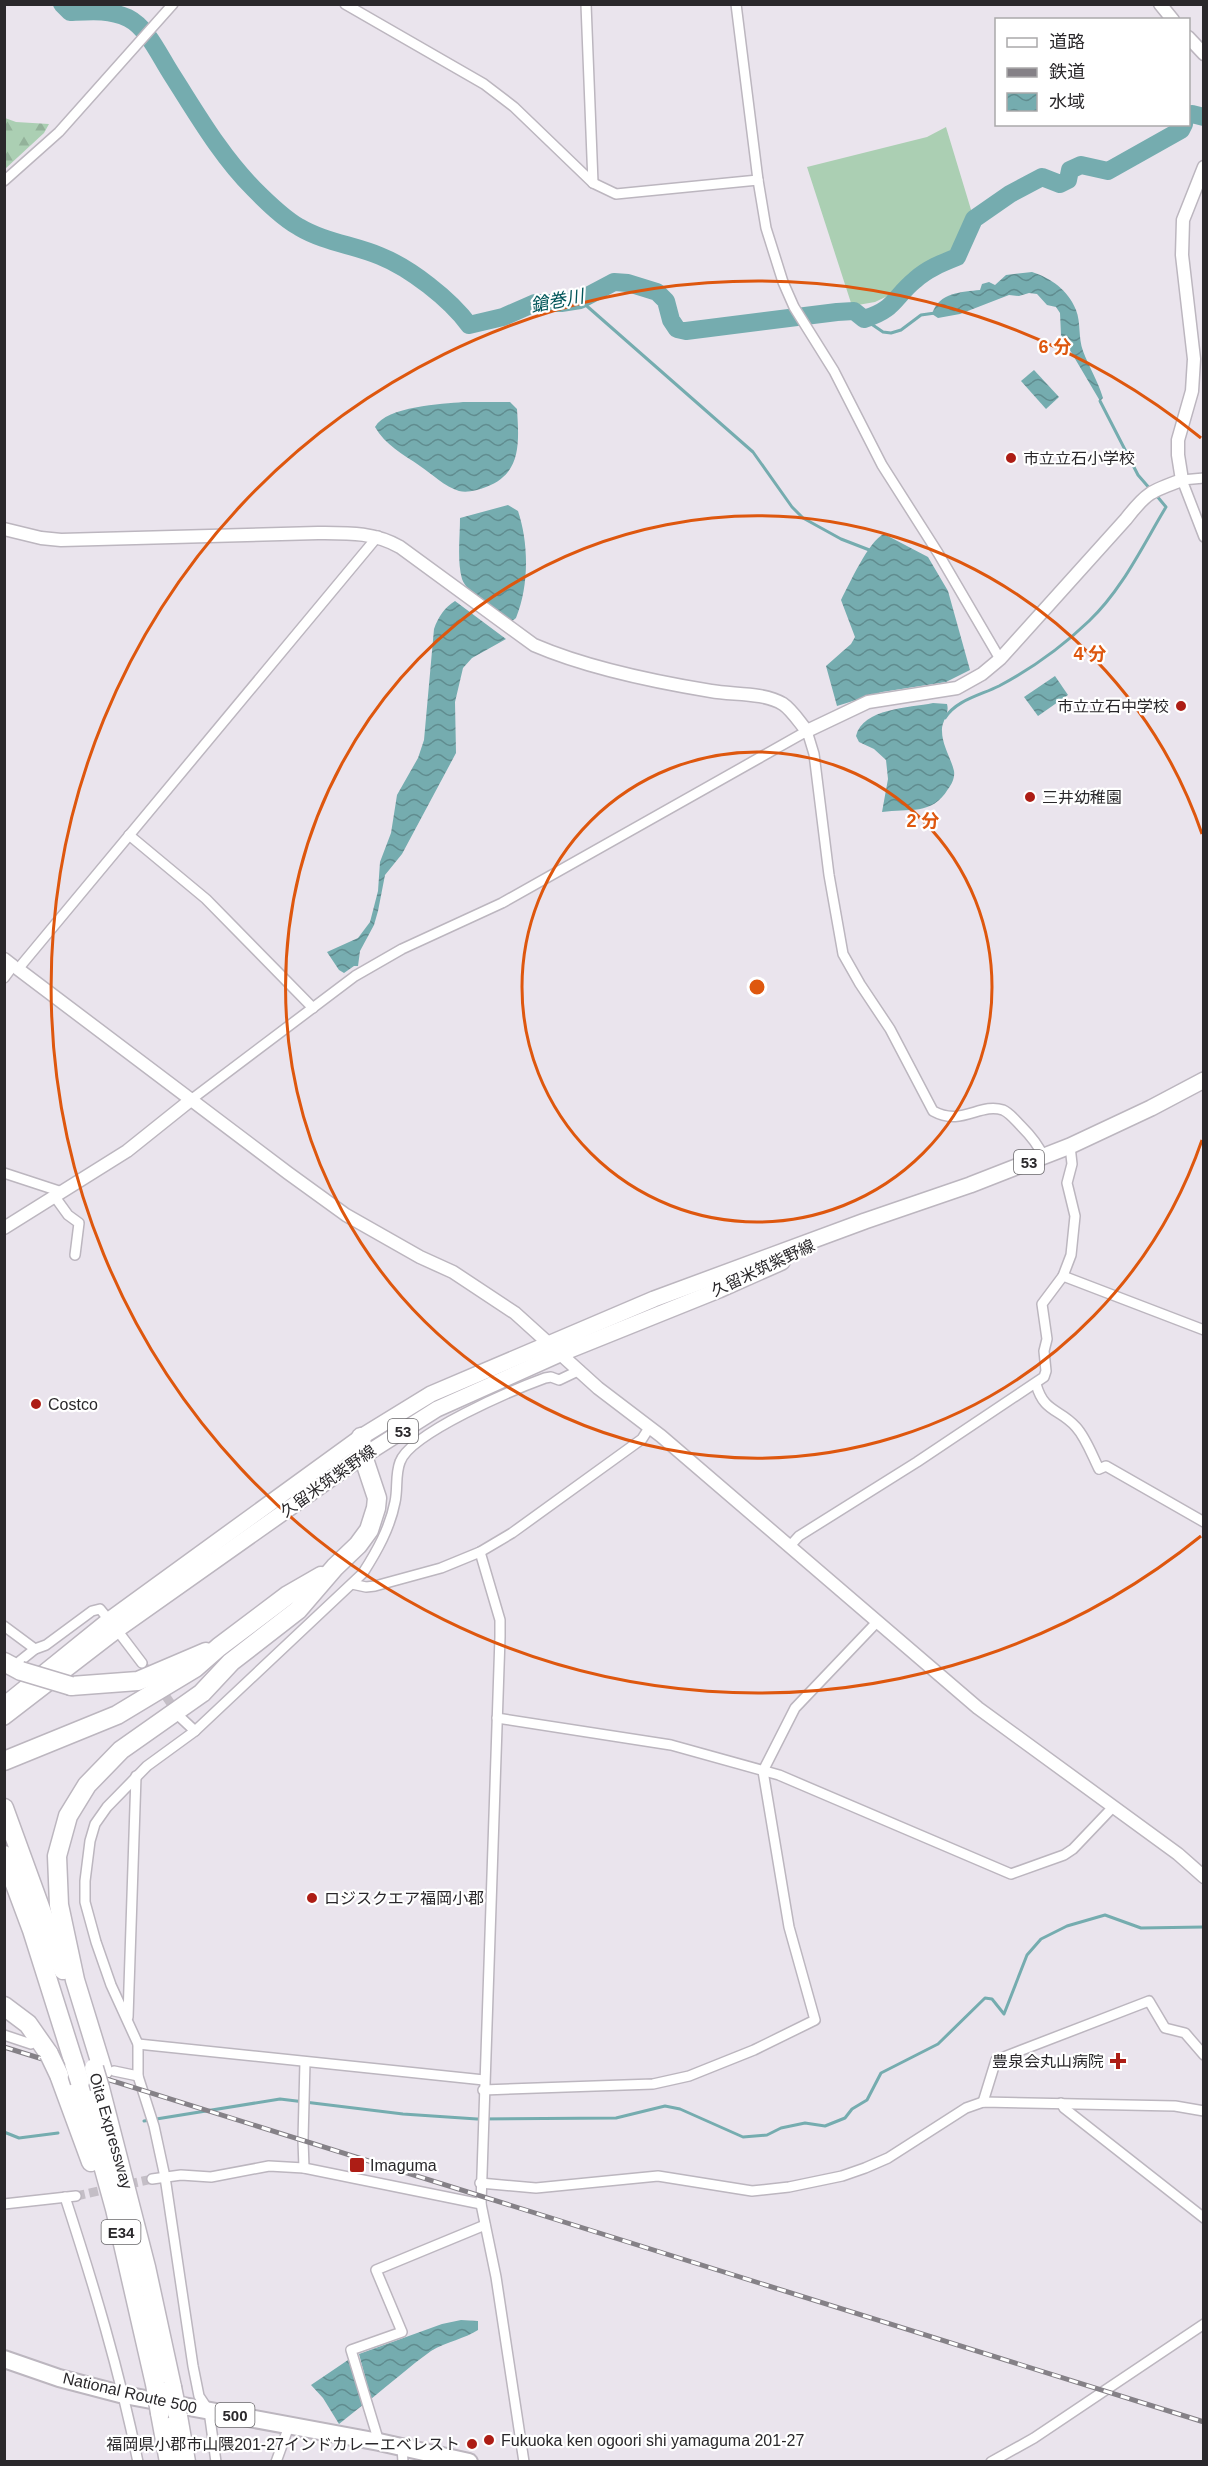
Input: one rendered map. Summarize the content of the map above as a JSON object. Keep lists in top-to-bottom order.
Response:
{
  "streets": {
    "highway": [
      "Oita Expressway",
      "E34",
      "National Route 500",
      "500"
    ],
    "main road": ["53", "久留米筑紫野線"]
  },
  "water": ["鎗巻川"],
  "places": {
    "other": [
      "市立立石小学校",
      "市立立石中学校",
      "三井幼稚園",
      "Costco",
      "ロジスクエア福岡小郡",
      "Fukuoka ken ogoori shi yamaguma 201-27",
      "福岡県小郡市山隈201-27インドカレーエベレスト"
    ],
    "health": ["豊泉会丸山病院"],
    "transit": ["Imaguma"]
  },
  "legend": ["道路", "鉄道", "水域"],
  "rings": ["6 分", "4 分", "2 分"]
}
